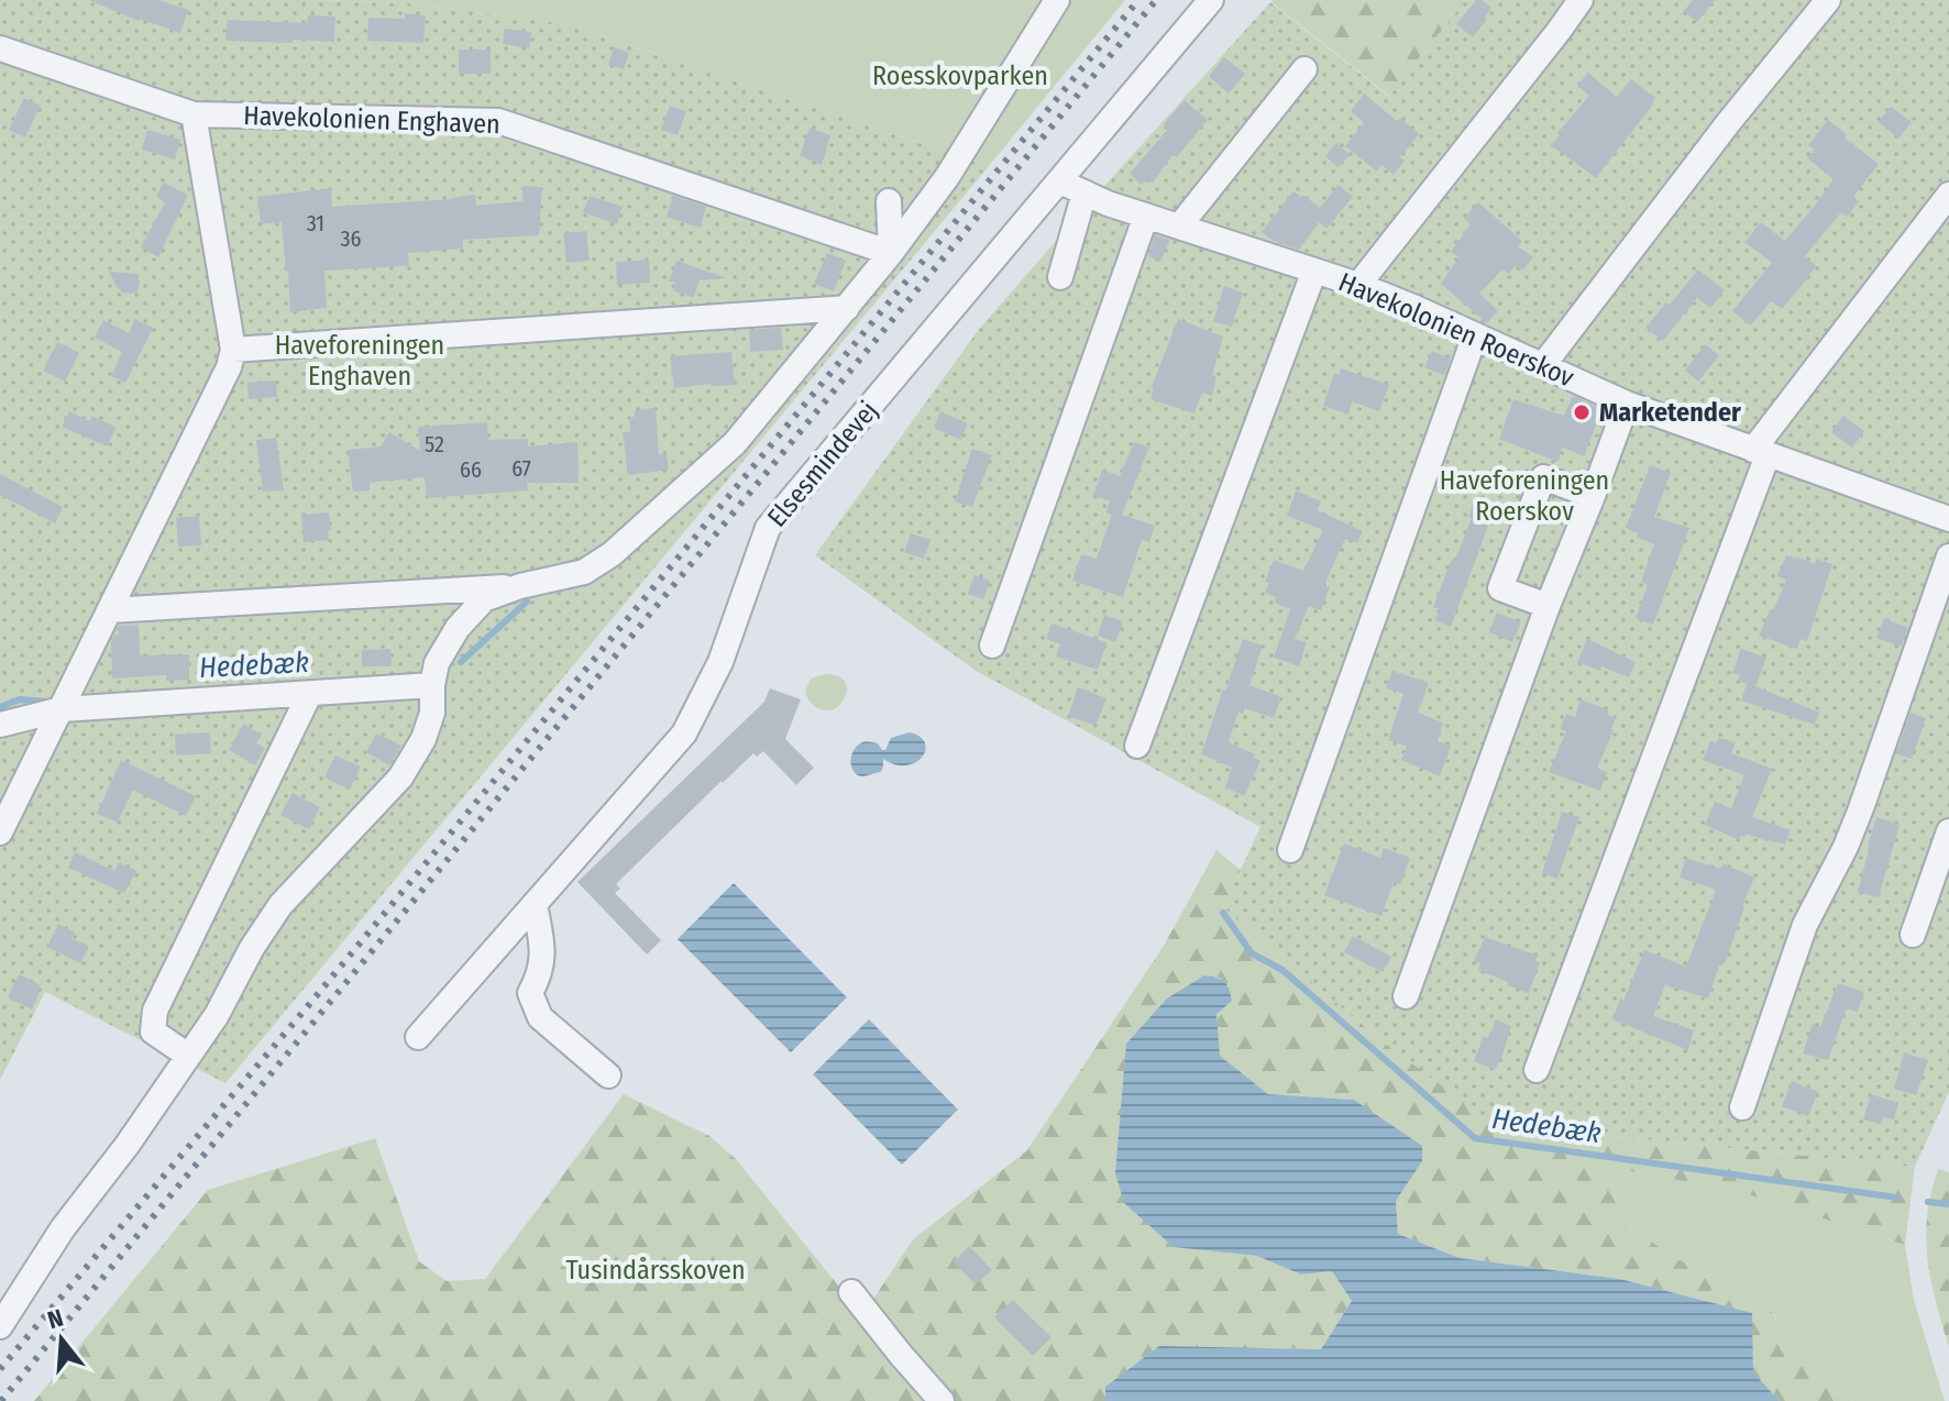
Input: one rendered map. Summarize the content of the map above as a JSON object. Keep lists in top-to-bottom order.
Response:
{
  "streets": {
    "street": ["Havekolonien Enghaven", "Havekolonien Roerskov", "Elsesmindevej"]
  },
  "crossings": [
    ["Havekolonien Roerskov", "Elsesmindevej"]
  ],
  "water": ["Hedebæk"],
  "parks": [
    "Roesskovparken",
    "Haveforeningen Enghaven",
    "Haveforeningen Roerskov",
    "Tusindårsskoven"
  ],
  "places": ["Marketender"],
  "house_numbers": [
    "31",
    "36",
    "52",
    "67",
    "66"
  ],
  "north": "top"
}
